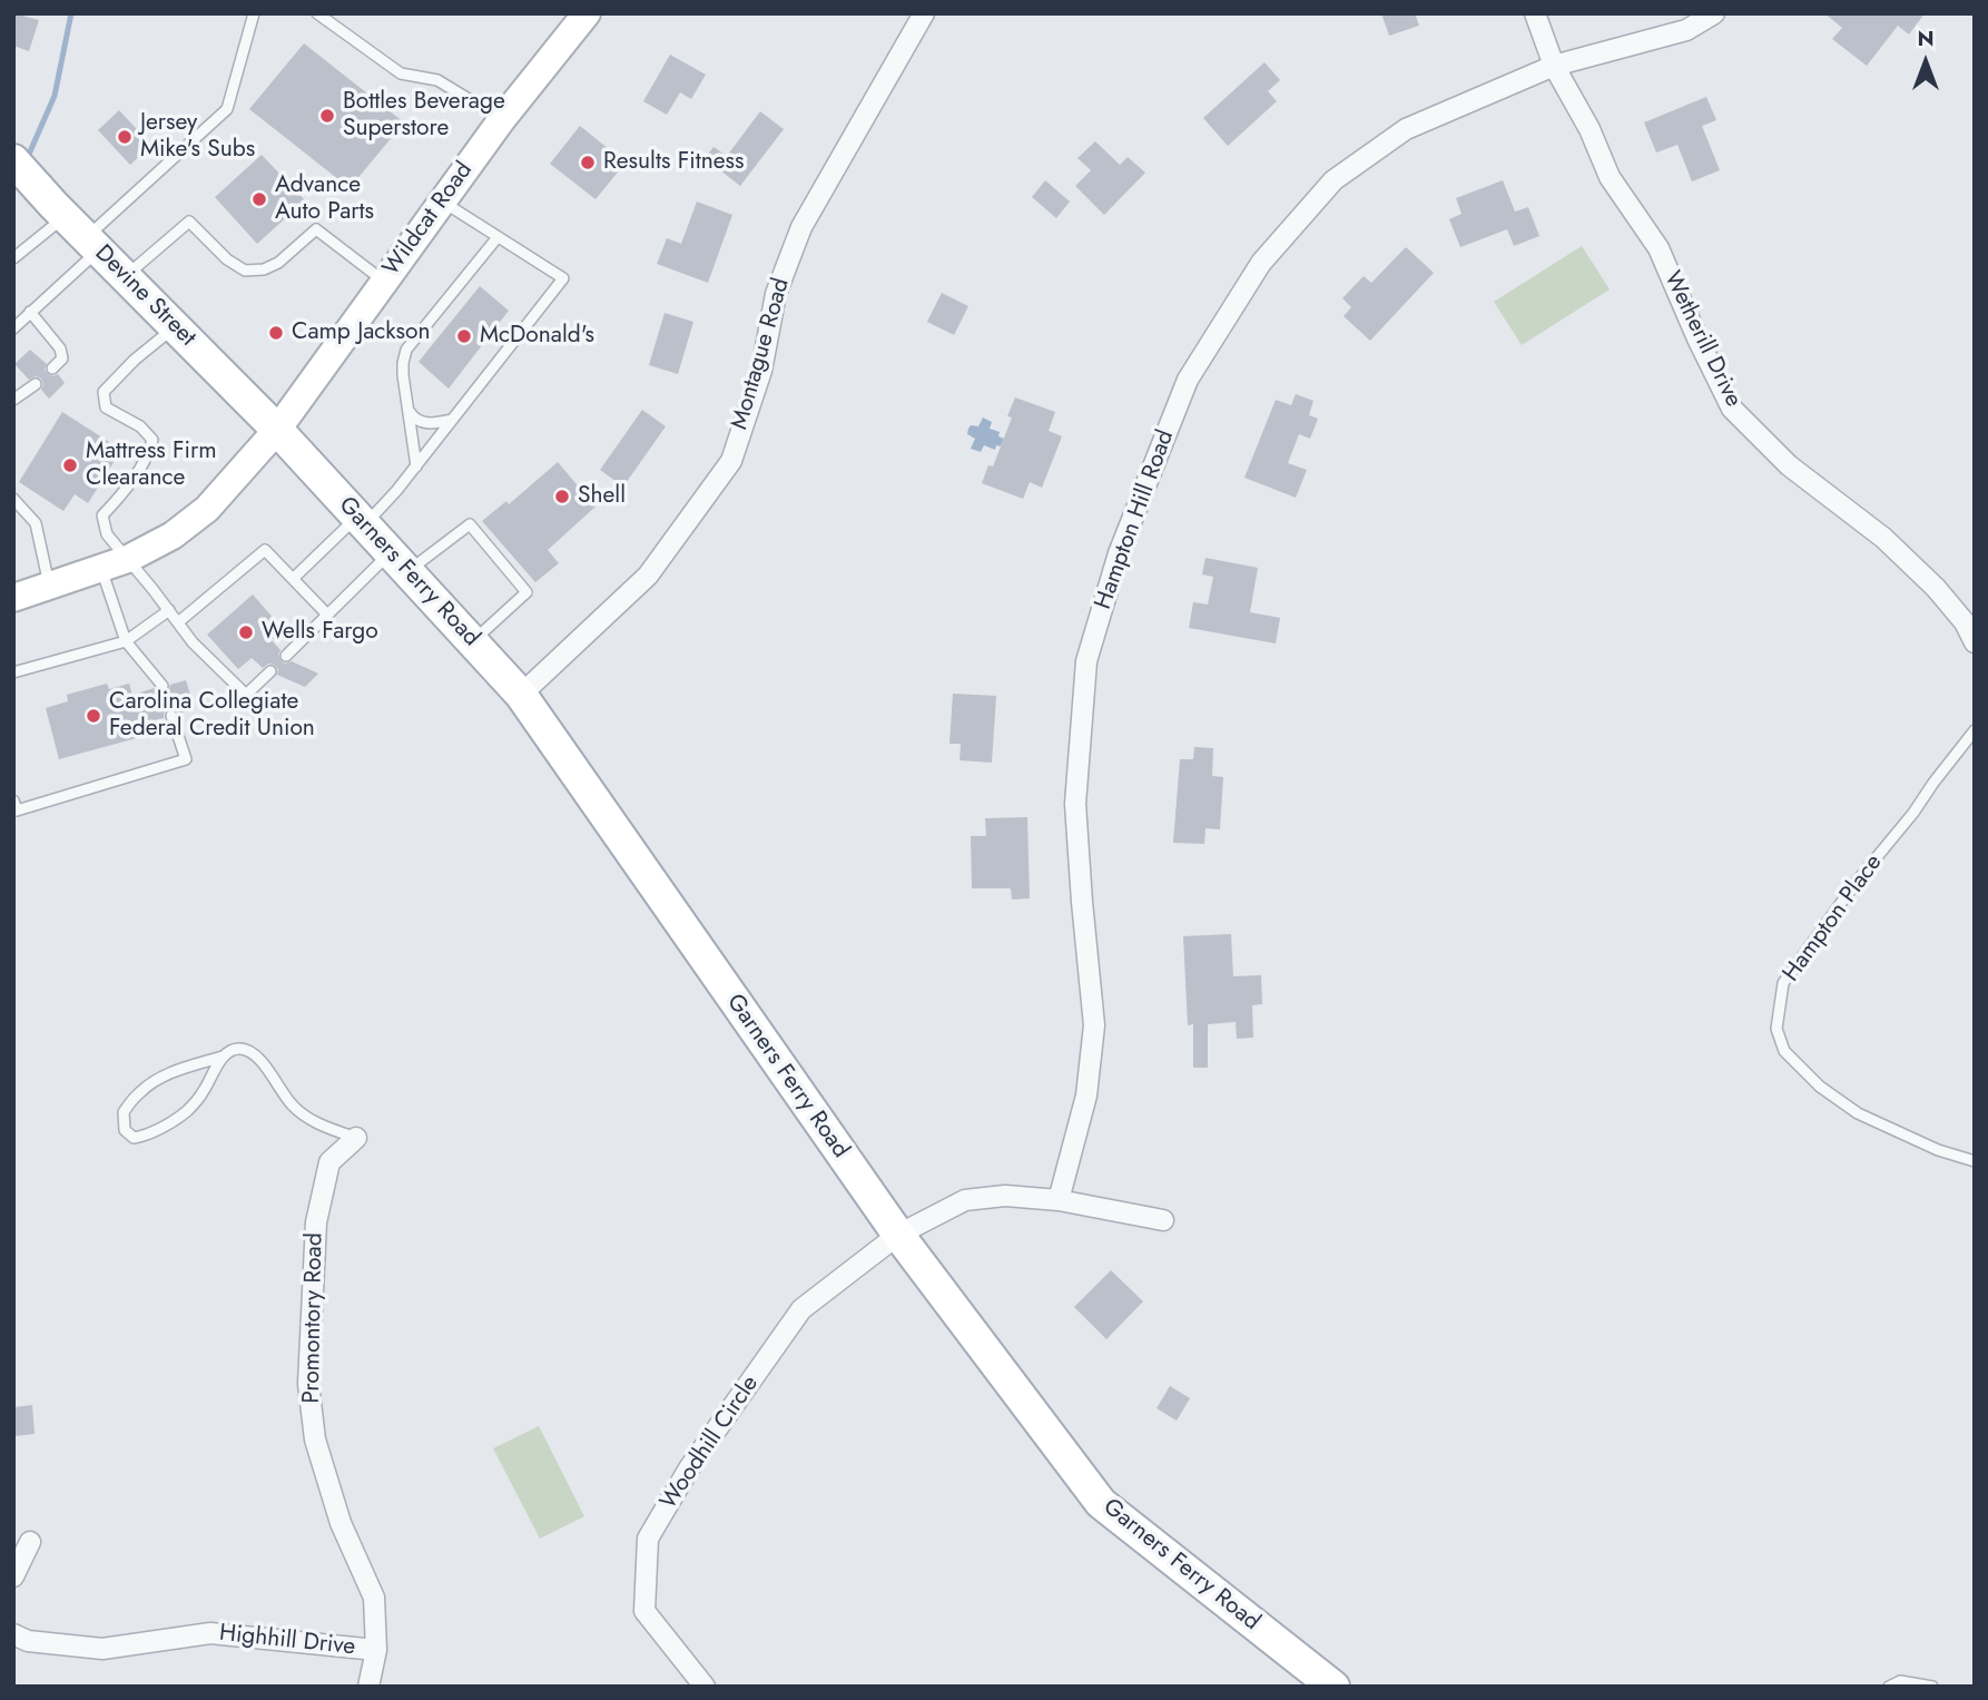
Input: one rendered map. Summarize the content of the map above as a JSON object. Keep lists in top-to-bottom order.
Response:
{
  "streets": {
    "main road": ["Wildcat Road", "Devine Street", "Garners Ferry Road"],
    "street": [
      "Wetherill Drive",
      "Montague Road",
      "Hampton Hill Road",
      "Promontory Road",
      "Woodhill Circle",
      "Highhill Drive"
    ],
    "lane": ["Hampton Place"]
  },
  "crossings": [
    ["Wildcat Road", "Devine Street"],
    ["Wildcat Road", "Garners Ferry Road"],
    ["Devine Street", "Garners Ferry Road"],
    ["Wetherill Drive", "Hampton Hill Road"],
    ["Montague Road", "Garners Ferry Road"],
    ["Garners Ferry Road", "Woodhill Circle"],
    ["Promontory Road", "Highhill Drive"]
  ],
  "places": [
    "Bottles Beverage Superstore",
    "Jersey Mike's Subs",
    "Results Fitness",
    "Advance Auto Parts",
    "Camp Jackson",
    "McDonald's",
    "Mattress Firm Clearance",
    "Shell",
    "Wells Fargo",
    "Carolina Collegiate Federal Credit Union"
  ],
  "north": "top"
}
